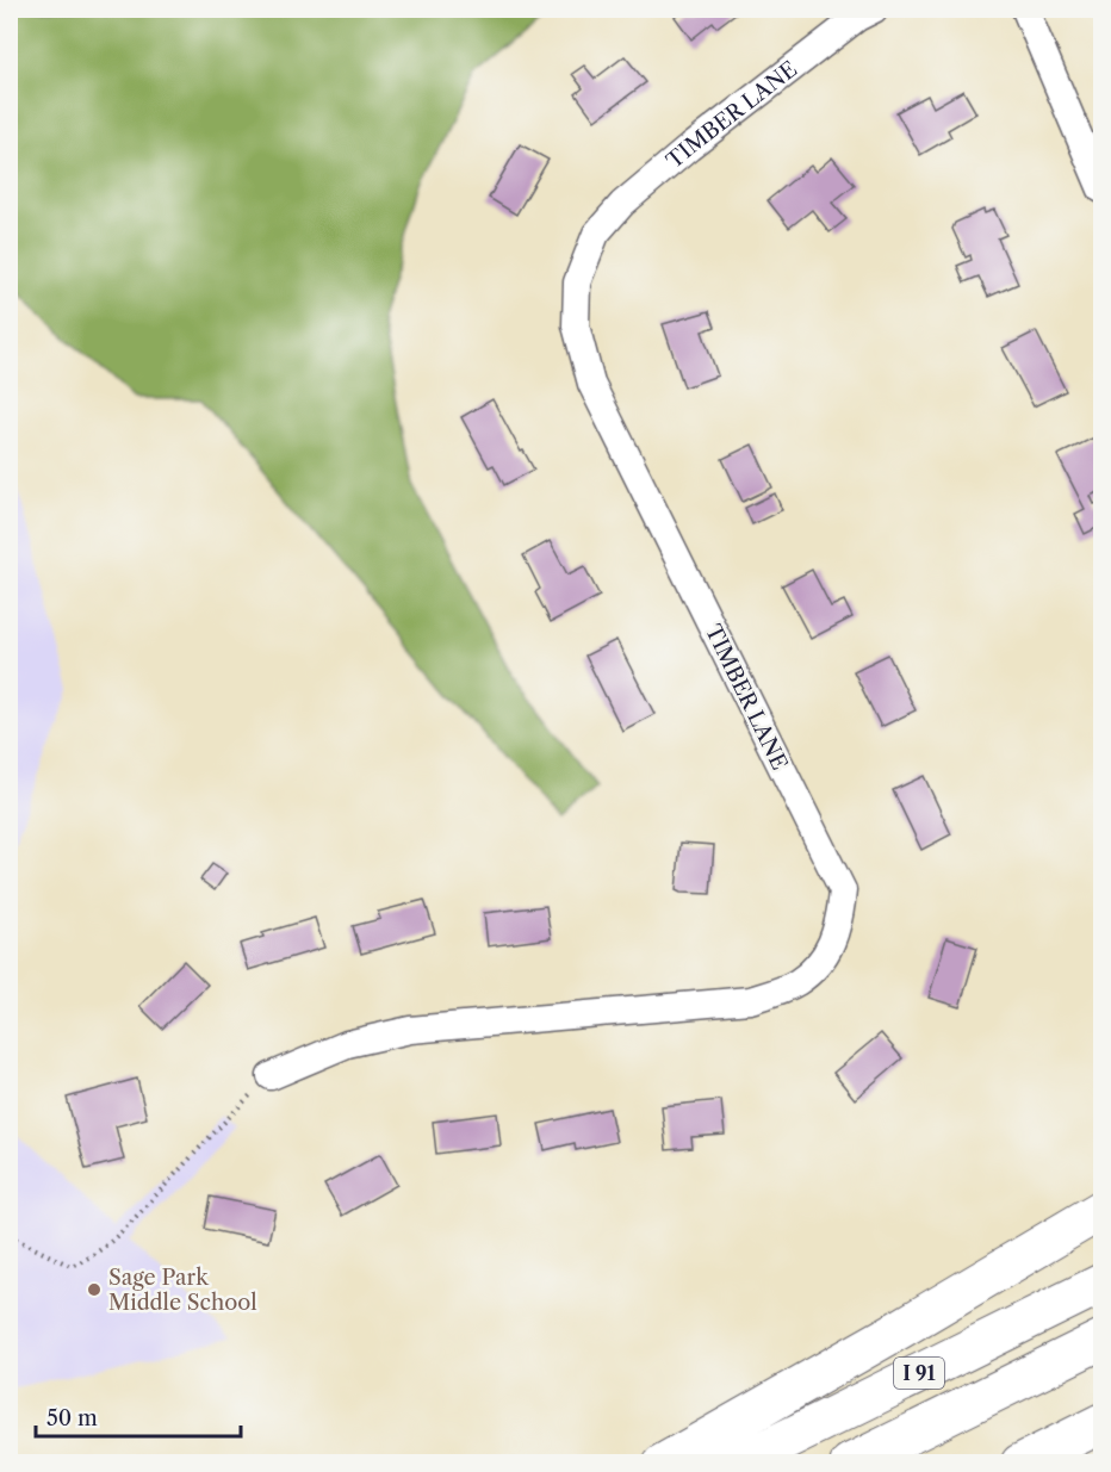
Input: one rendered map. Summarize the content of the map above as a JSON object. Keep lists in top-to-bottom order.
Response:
{
  "streets": {
    "highway": ["I 91"],
    "street": ["TIMBER LANE"]
  },
  "places": ["Sage Park Middle School"],
  "scale_bar": "50 m"
}
